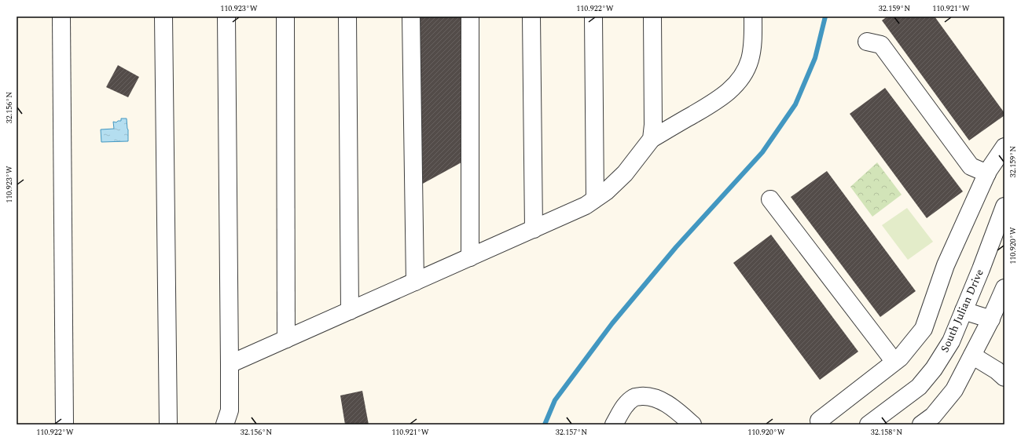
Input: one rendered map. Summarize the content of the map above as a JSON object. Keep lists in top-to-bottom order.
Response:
{
  "streets": {
    "street": ["South Julian Drive"]
  },
  "coordinates": [
    "110.923°W",
    "110.922°W",
    "32.159°N",
    "110.921°W",
    "32.156°N",
    "110.920°W",
    "32.157°N",
    "32.158°N"
  ]
}
